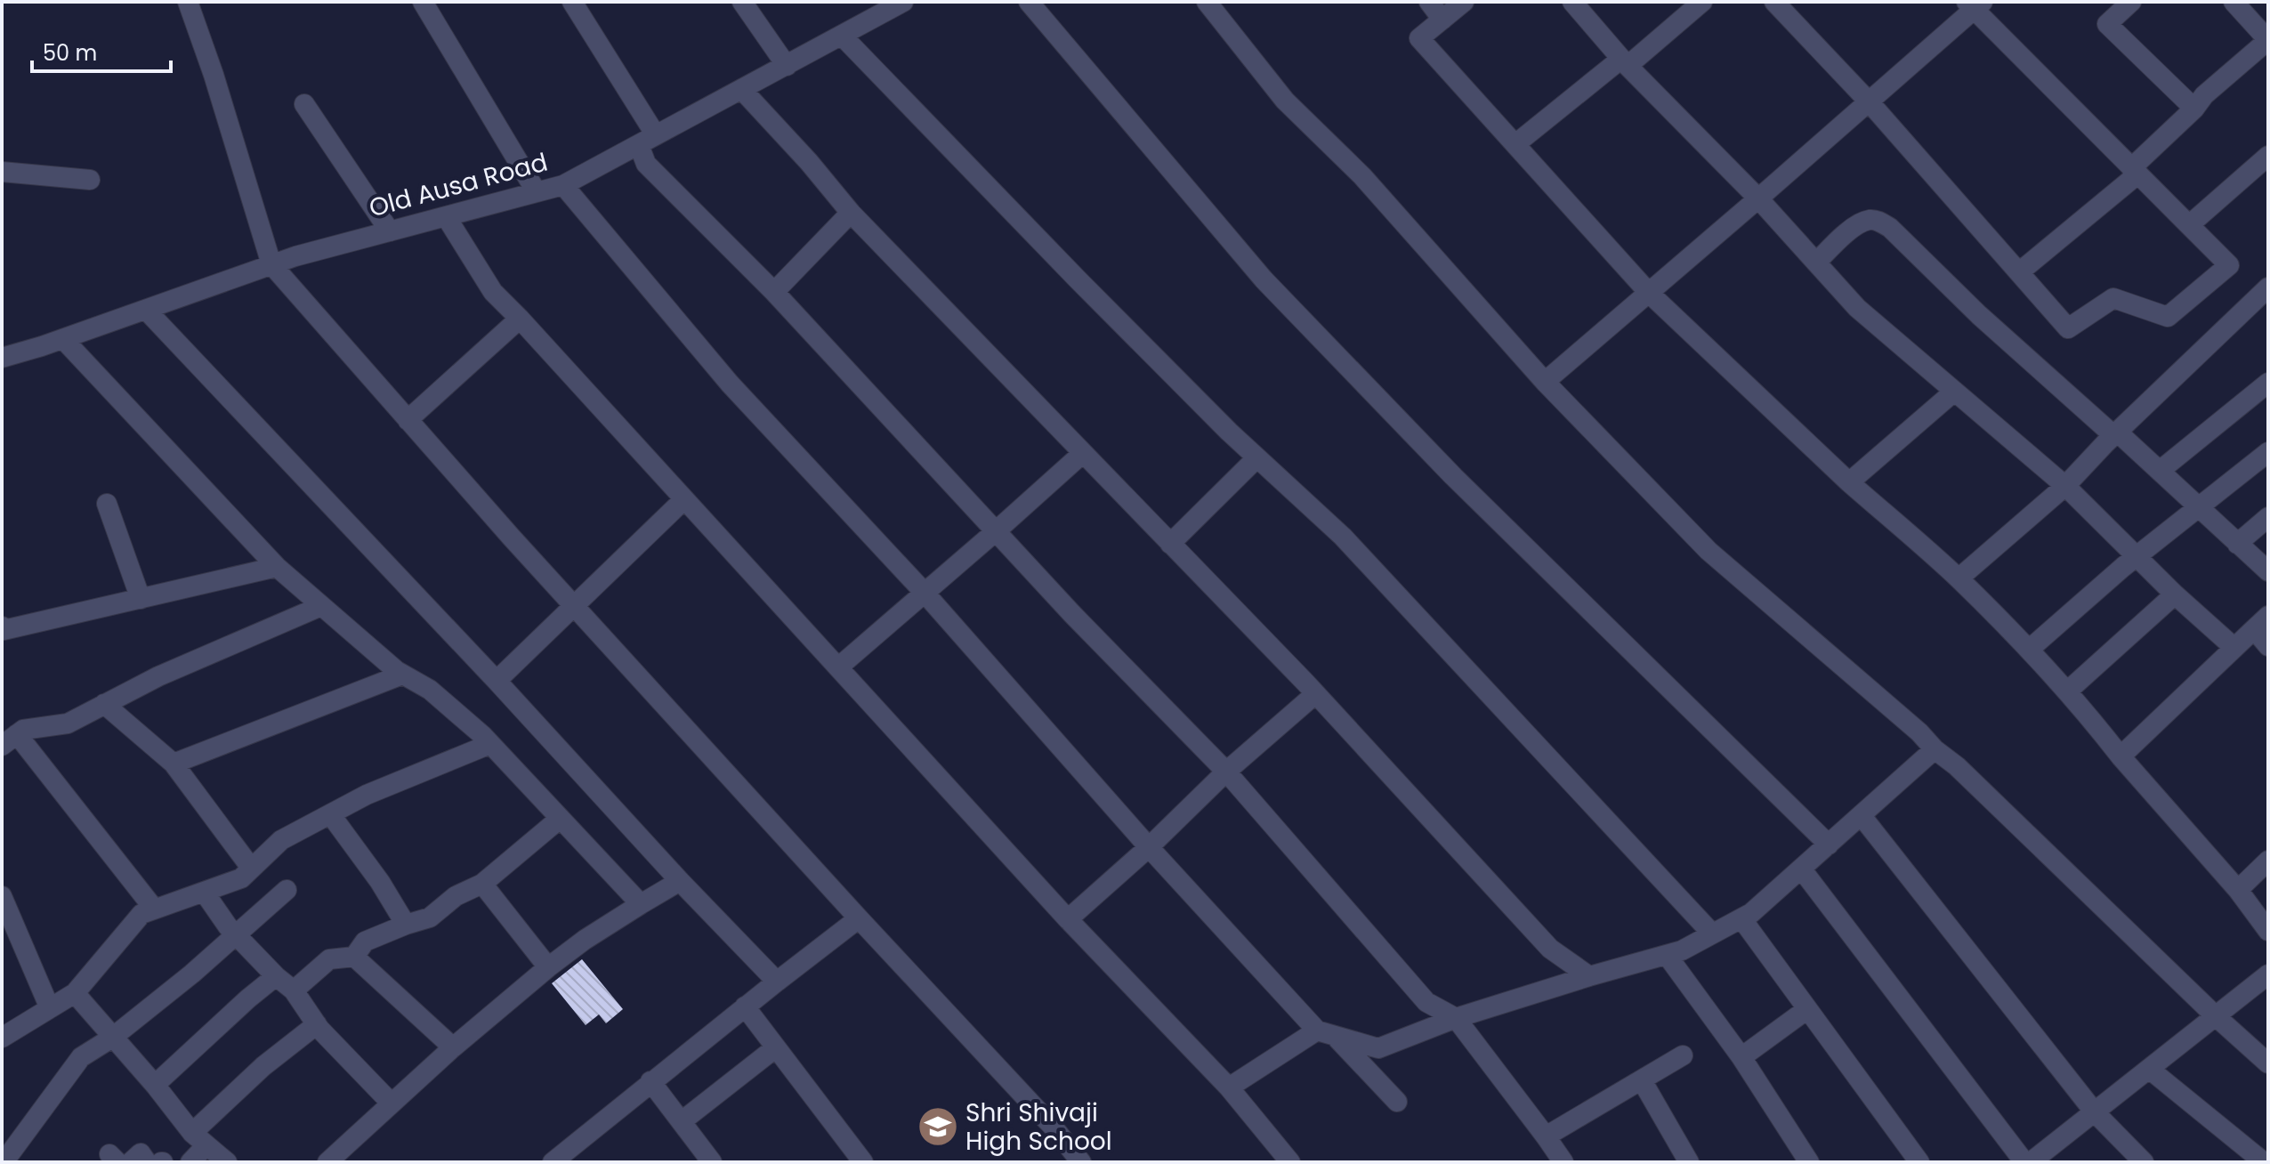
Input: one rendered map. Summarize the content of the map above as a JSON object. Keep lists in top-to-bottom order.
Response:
{
  "streets": {
    "street": ["Old Ausa Road"]
  },
  "places": {
    "school or university": ["Shri Shivaji High School"]
  },
  "scale_bar": "50 m"
}
